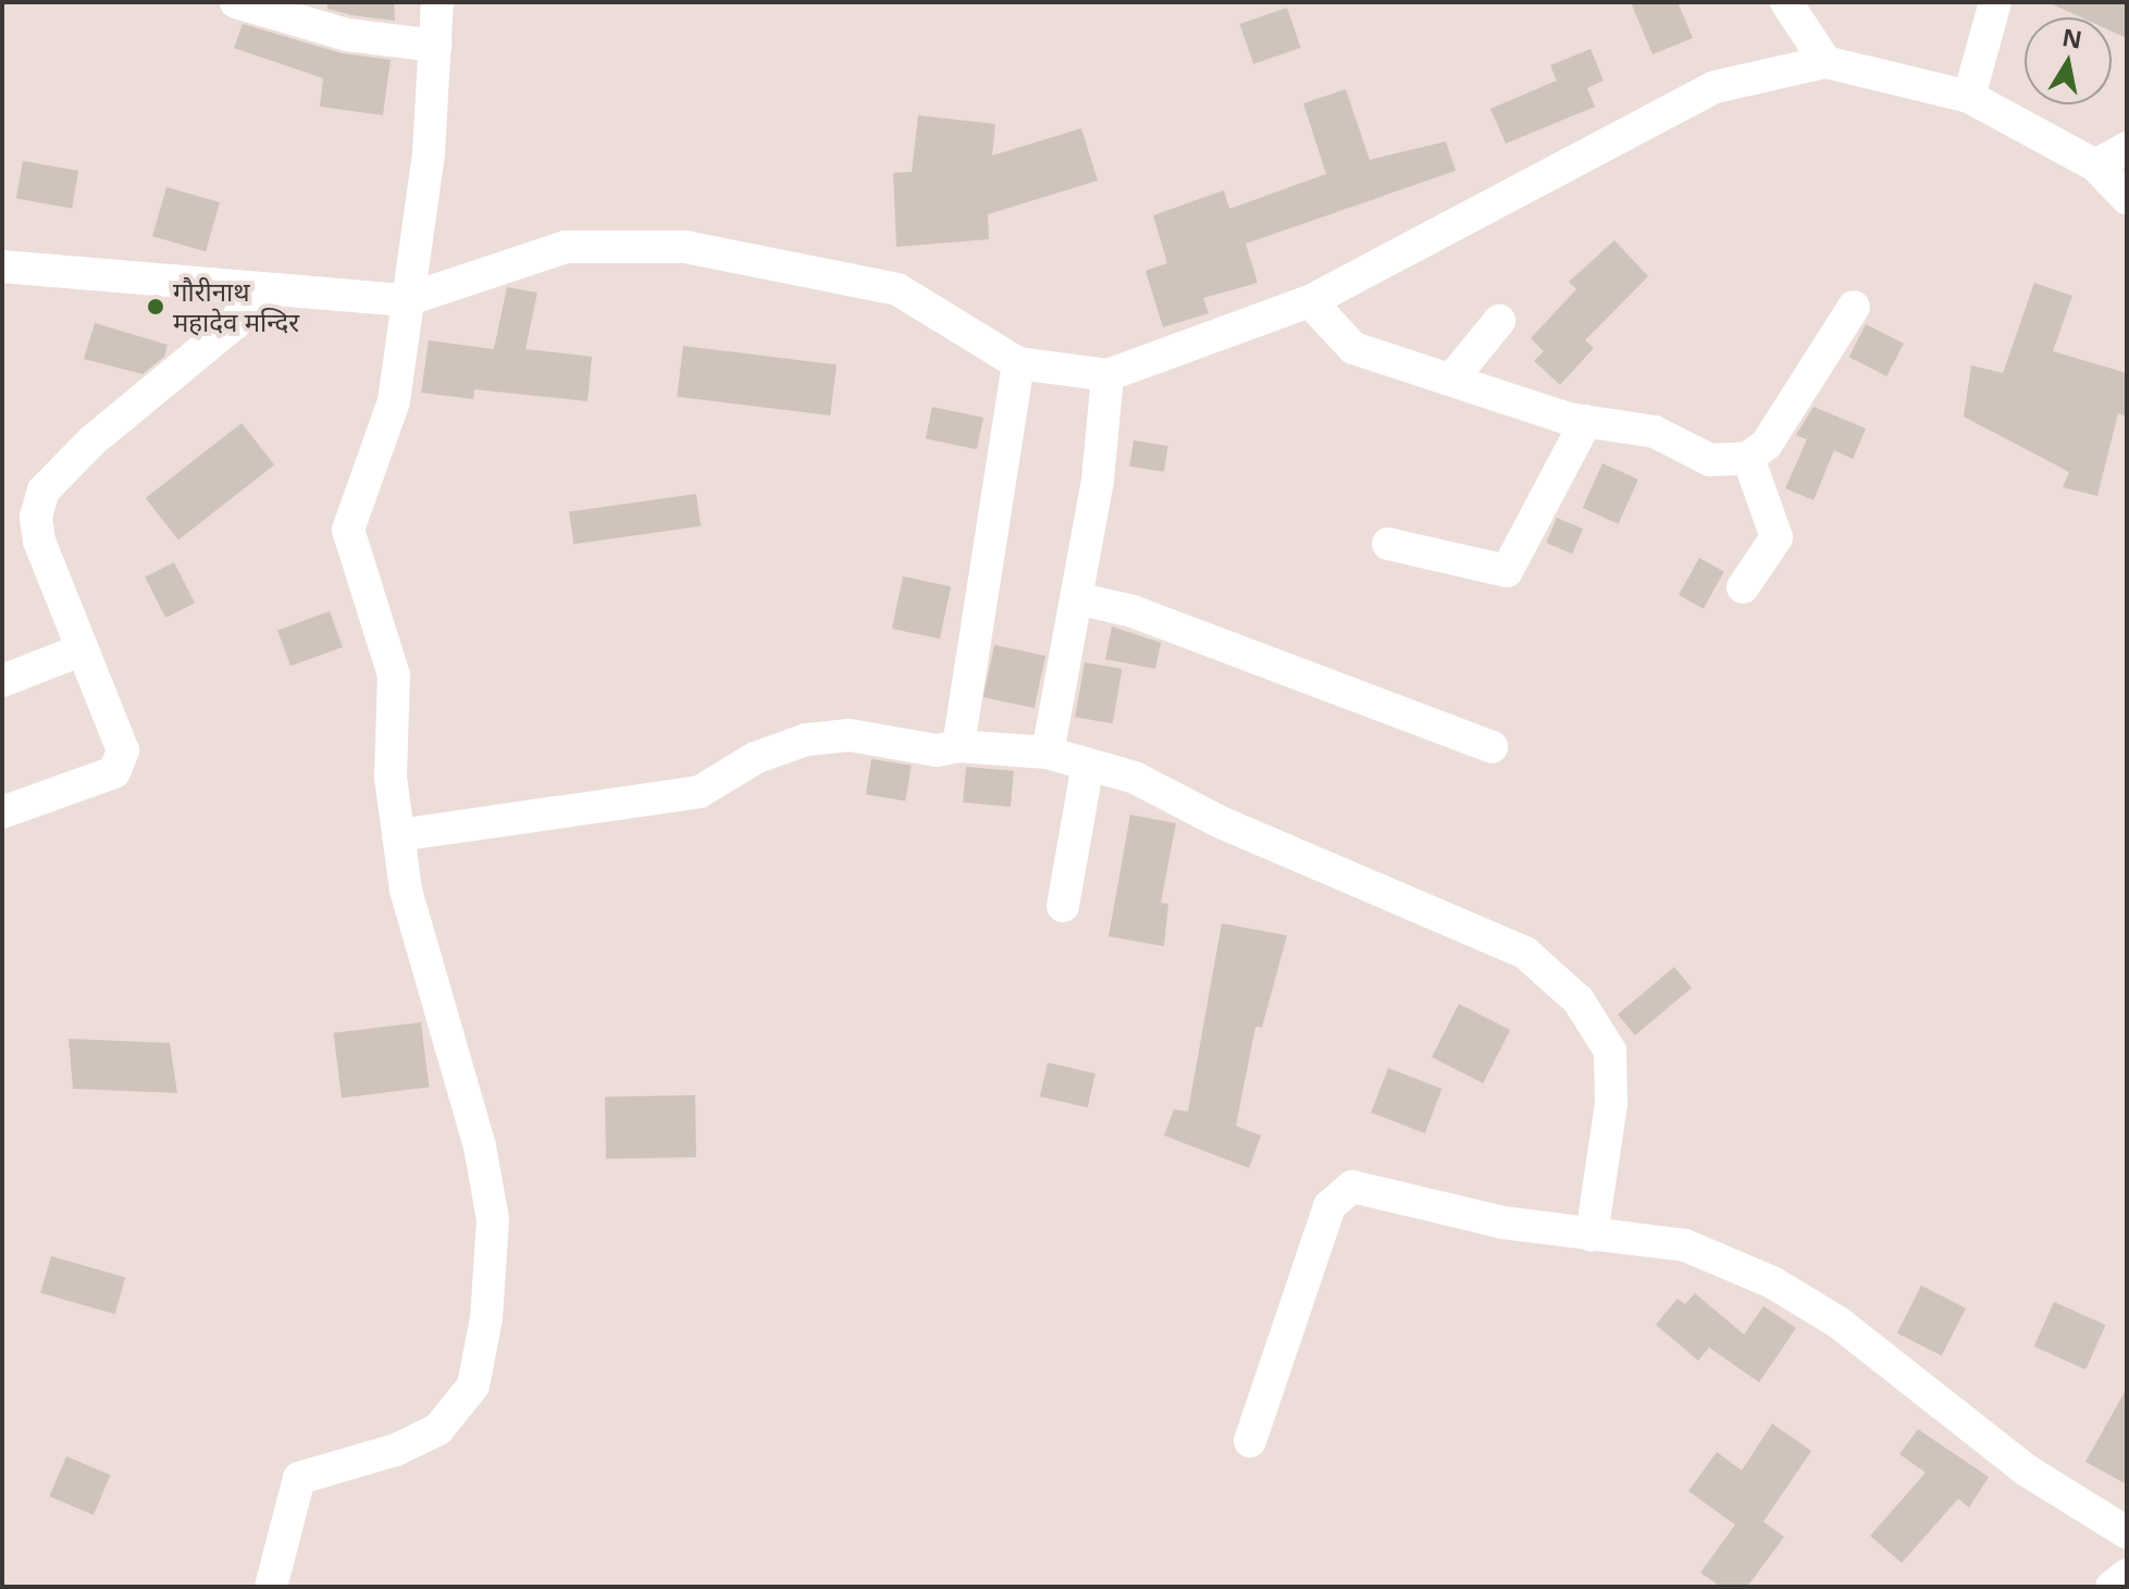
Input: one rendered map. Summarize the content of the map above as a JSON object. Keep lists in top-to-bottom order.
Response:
{
  "places": ["गौरीनाथ महादेव मन्दिर"],
  "north": "top"
}
